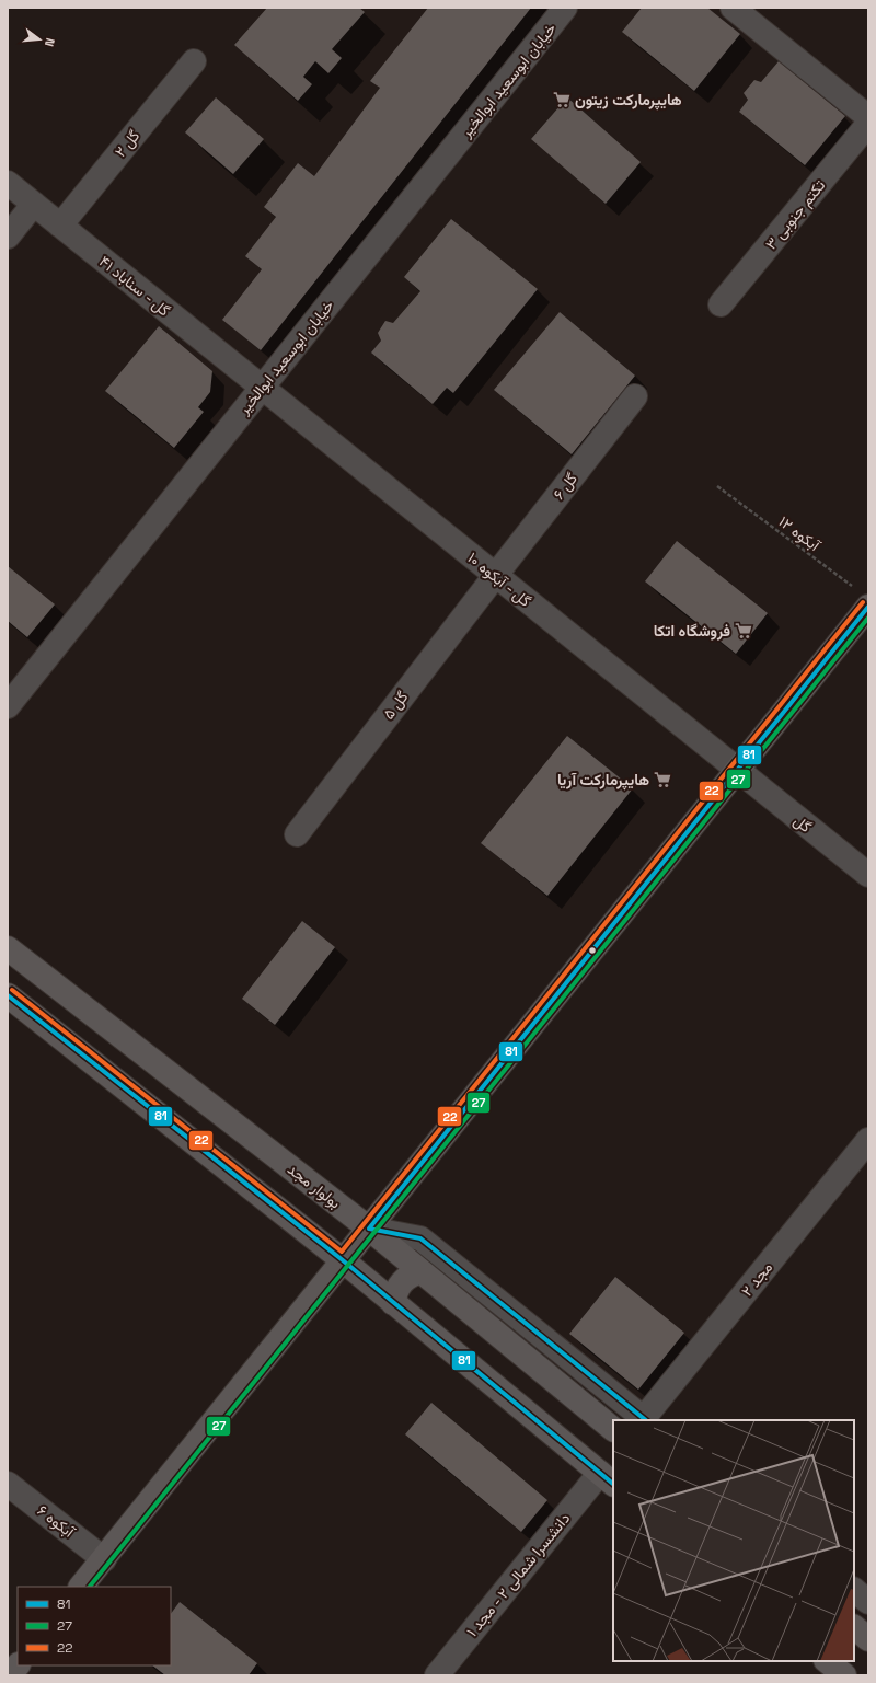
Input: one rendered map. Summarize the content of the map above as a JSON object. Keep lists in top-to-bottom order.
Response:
{
  "streets": {
    "main road": ["بولوار مجد"],
    "street": [
      "خیابان ابوسعید ابوالخیر",
      "گل ۲",
      "تکتم جنوبی ۳",
      "گل - سناباد ۴۱",
      "گل ۶",
      "گل - آبکوه ۱۰",
      "گل ۵",
      "گل",
      "مجد ۲",
      "آبکوه ۶",
      "دانشسرا شمالی ۲ - مجد ۱"
    ],
    "path": ["آبکوه ۱۲"]
  },
  "crossings": [
    ["خیابان ابوسعید ابوالخیر", "گل - سناباد ۴۱"],
    ["خیابان ابوسعید ابوالخیر", "گل - آبکوه ۱۰"],
    ["گل ۲", "گل - سناباد ۴۱"],
    ["گل - سناباد ۴۱", "گل - آبکوه ۱۰"],
    ["گل ۶", "گل - آبکوه ۱۰"],
    ["گل ۶", "گل ۵"],
    ["گل - آبکوه ۱۰", "گل ۵"],
    ["گل - آبکوه ۱۰", "گل"]
  ],
  "places": {
    "supermarket": ["هایپرمارکت زیتون", "فروشگاه اتکا", "هایپرمارکت آریا"]
  },
  "lines": ["transit line 22", "transit line 81", "transit line 27"],
  "legend": ["81", "27", "22"],
  "north": "right"
}
